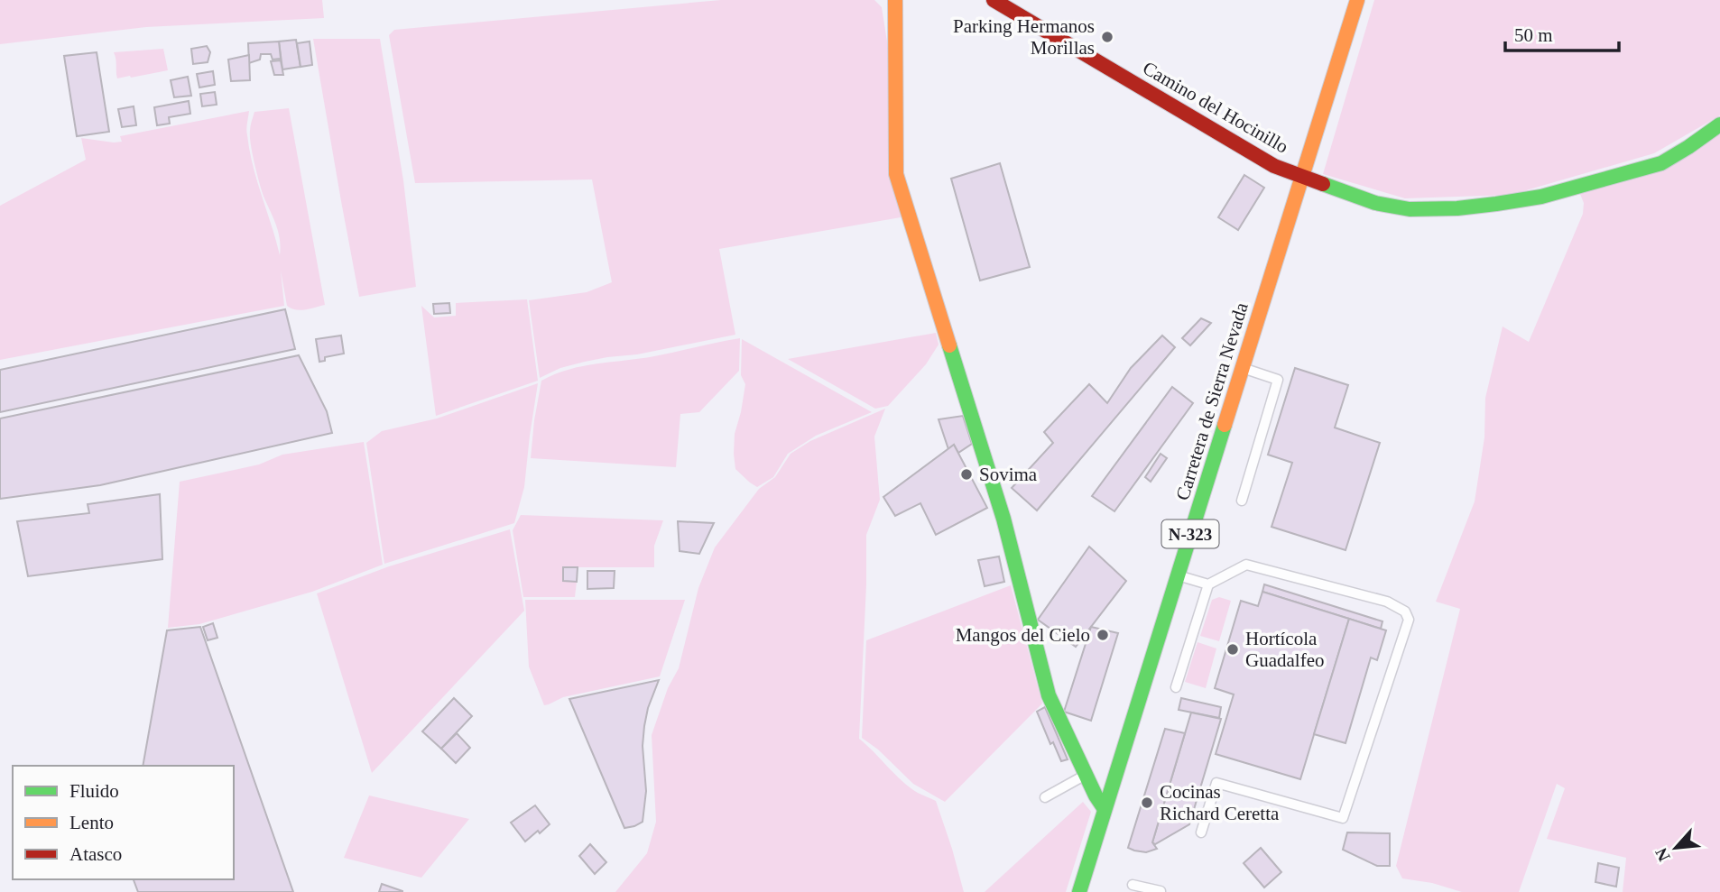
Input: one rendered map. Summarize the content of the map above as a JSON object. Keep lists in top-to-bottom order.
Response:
{
  "streets": {
    "main road": ["Camino del Hocinillo", "Carretera de Sierra Nevada", "N-323"]
  },
  "crossings": [
    ["Camino del Hocinillo", "Carretera de Sierra Nevada"],
    ["Camino del Hocinillo", "N-323"],
    ["Carretera de Sierra Nevada", "N-323"]
  ],
  "places": [
    "Parking Hermanos Morillas",
    "Sovima",
    "Mangos del Cielo",
    "Hortícola Guadalfeo",
    "Cocinas Richard Ceretta"
  ],
  "legend": ["Fluido", "Lento", "Atasco"],
  "scale_bar": "50 m",
  "north": "bottom left"
}
